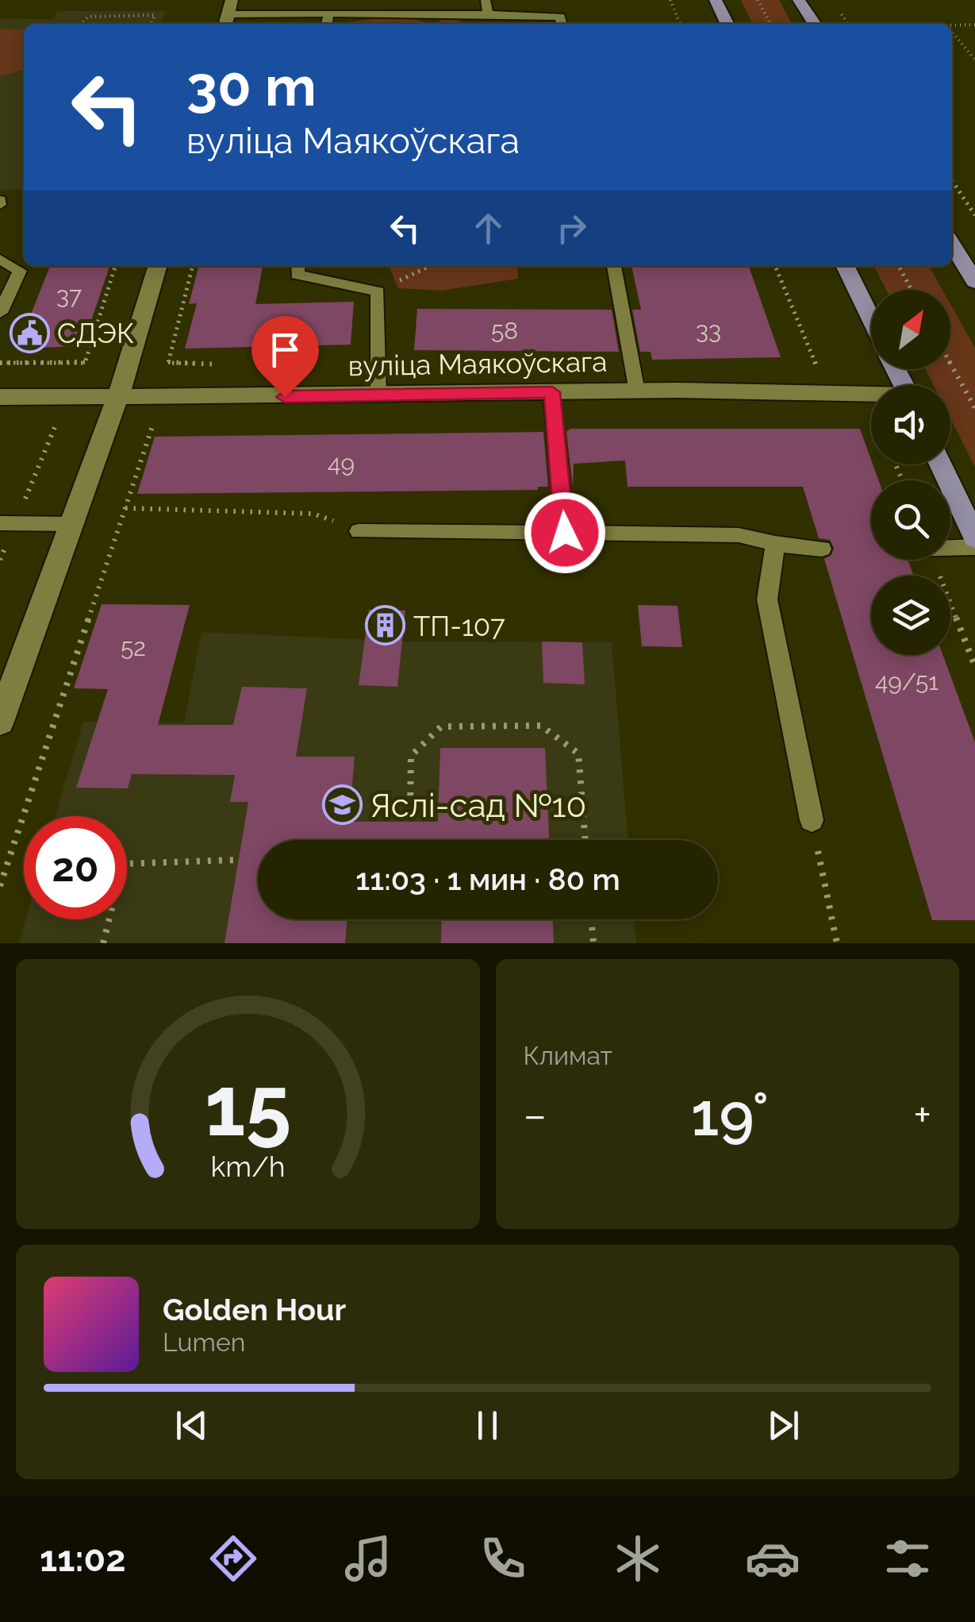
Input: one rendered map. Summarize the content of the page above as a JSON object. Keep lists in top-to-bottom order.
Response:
{
  "streets": {
    "street": ["вуліца Маякоўскага"]
  },
  "places": {
    "public building": ["СДЭК"],
    "building": ["ТП-107"],
    "school or university": ["Яслі-сад №10"]
  },
  "house_numbers": [
    "37",
    "58",
    "33",
    "49",
    "52",
    "49/51"
  ],
  "north": "top right",
  "page": {
    "turn": ["30 m", "вуліца Маякоўскага"],
    "limit": "20",
    "trip": "11:03 · 1 мин · 80 m",
    "tile": "Климат",
    "heat": ["−", "19°", "+"],
    "song": ["Golden Hour", "Lumen"],
    "tabs": "11:02",
    "gauge": ["15", "km/h"]
  }
}
